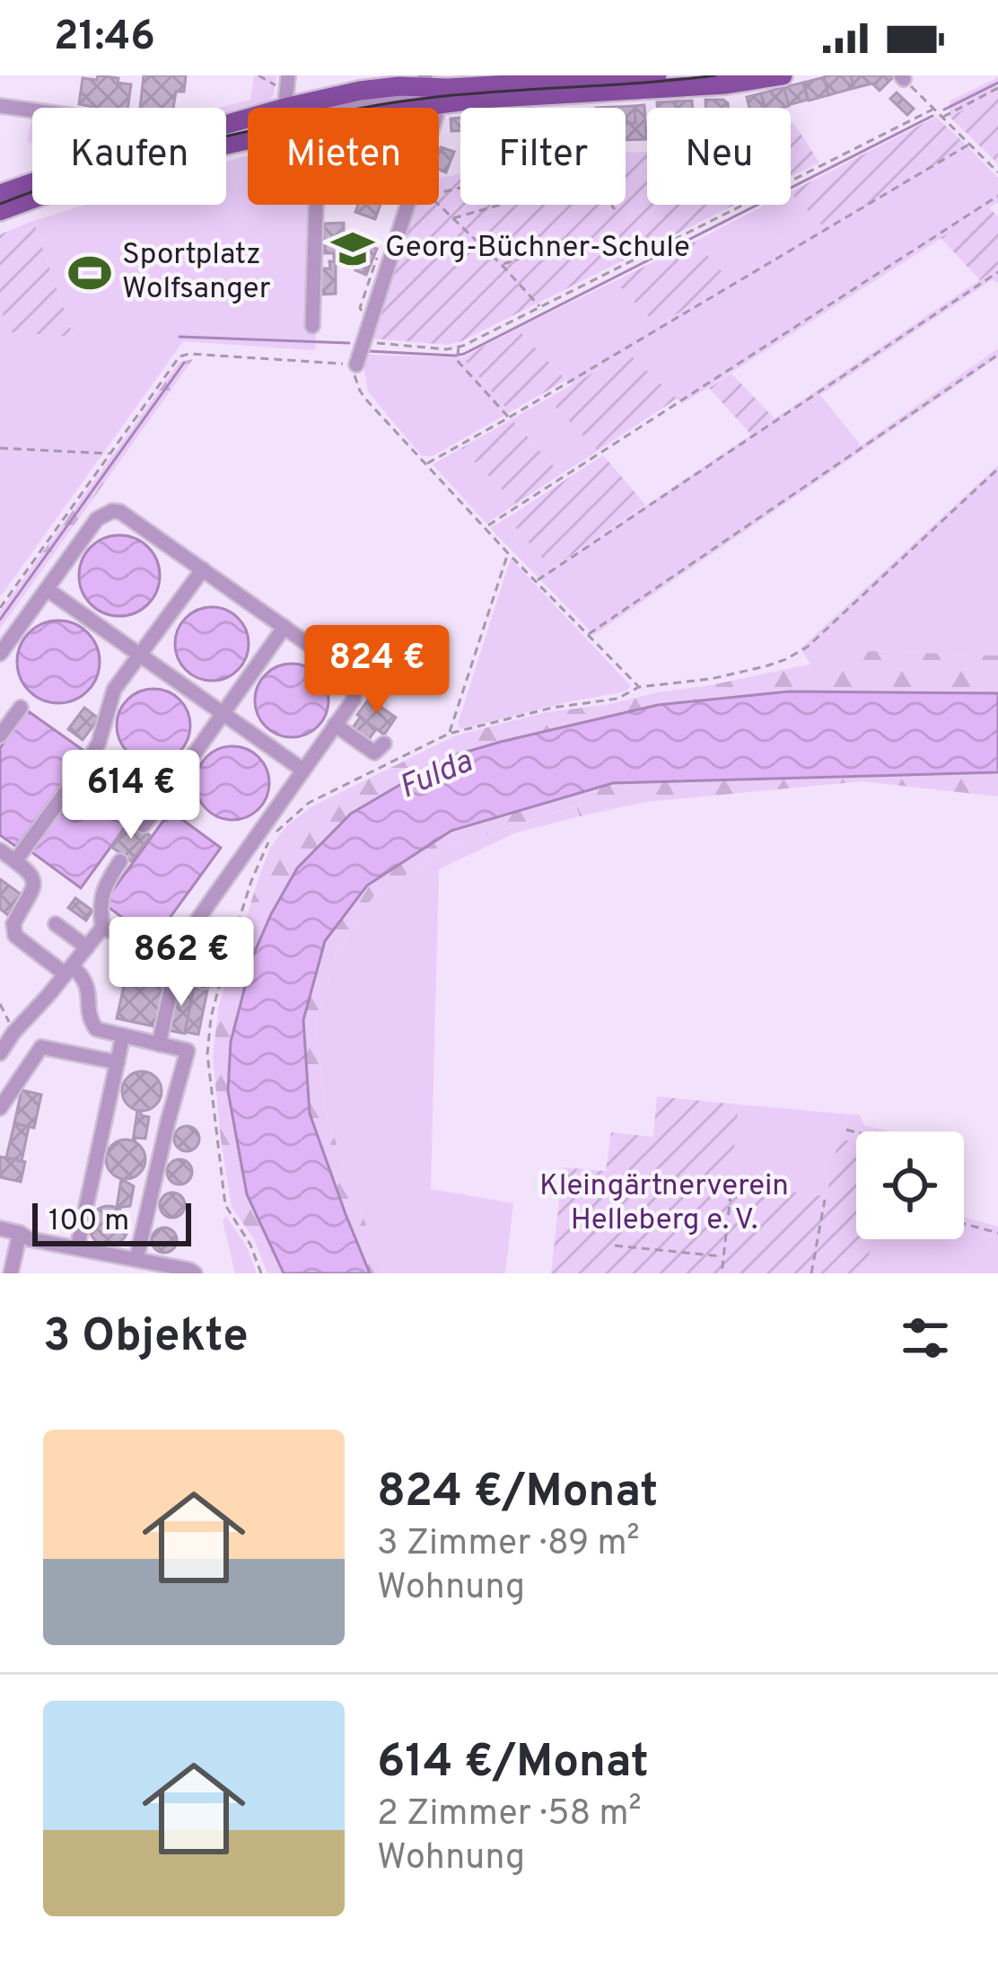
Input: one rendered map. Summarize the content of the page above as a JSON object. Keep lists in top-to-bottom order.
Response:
{
  "water": ["Fulda"],
  "parks": ["Kleingärtnerverein Helleberg e. V."],
  "places": {
    "school or university": ["Georg-Büchner-Schule"],
    "sports": ["Sportplatz Wolfsanger"]
  },
  "scale_bar": "100 m",
  "page": {
    "status": "21:46",
    "chip": [
      "Kaufen",
      "Mieten",
      "Filter",
      "Neu"
    ],
    "price": ["824 €", "614 €", "862 €"],
    "scale": "100 m",
    "heading": "3 Objekte",
    "list": [
      {
        "name": "824 €/Monat",
        "note": "3 Zimmer · 89 m² · Wohnung"
      },
      {
        "name": "614 €/Monat",
        "note": "2 Zimmer · 58 m² · Wohnung"
      }
    ]
  }
}
